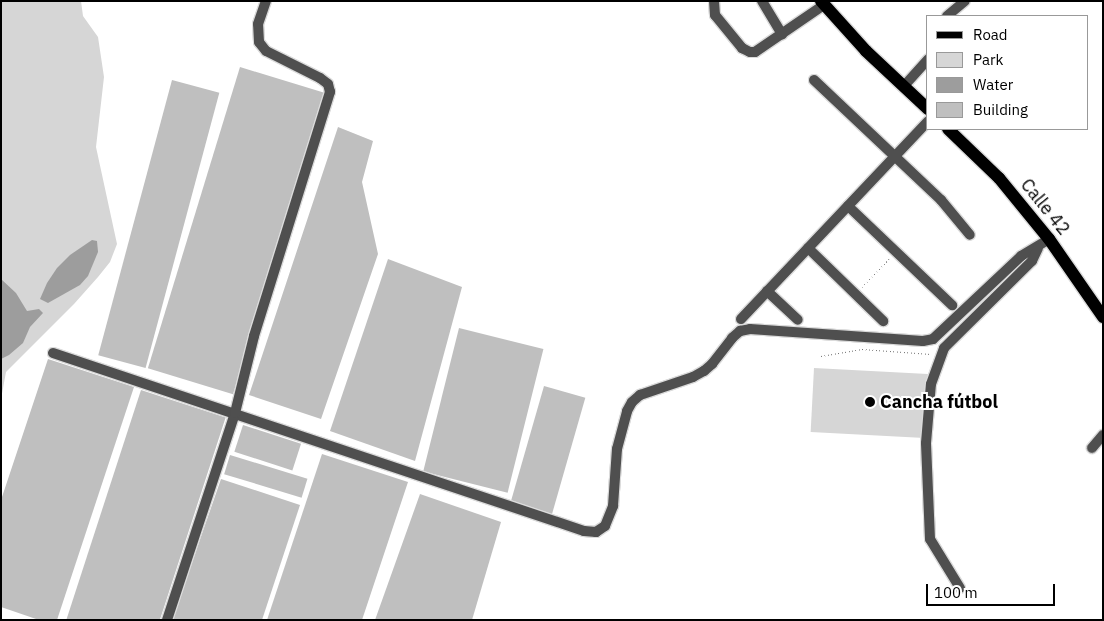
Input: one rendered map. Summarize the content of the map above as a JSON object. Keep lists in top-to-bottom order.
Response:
{
  "streets": {
    "main road": ["Calle 42"]
  },
  "places": ["Cancha fútbol"],
  "legend": [
    "Road",
    "Park",
    "Water",
    "Building"
  ],
  "scale_bar": "100 m"
}
